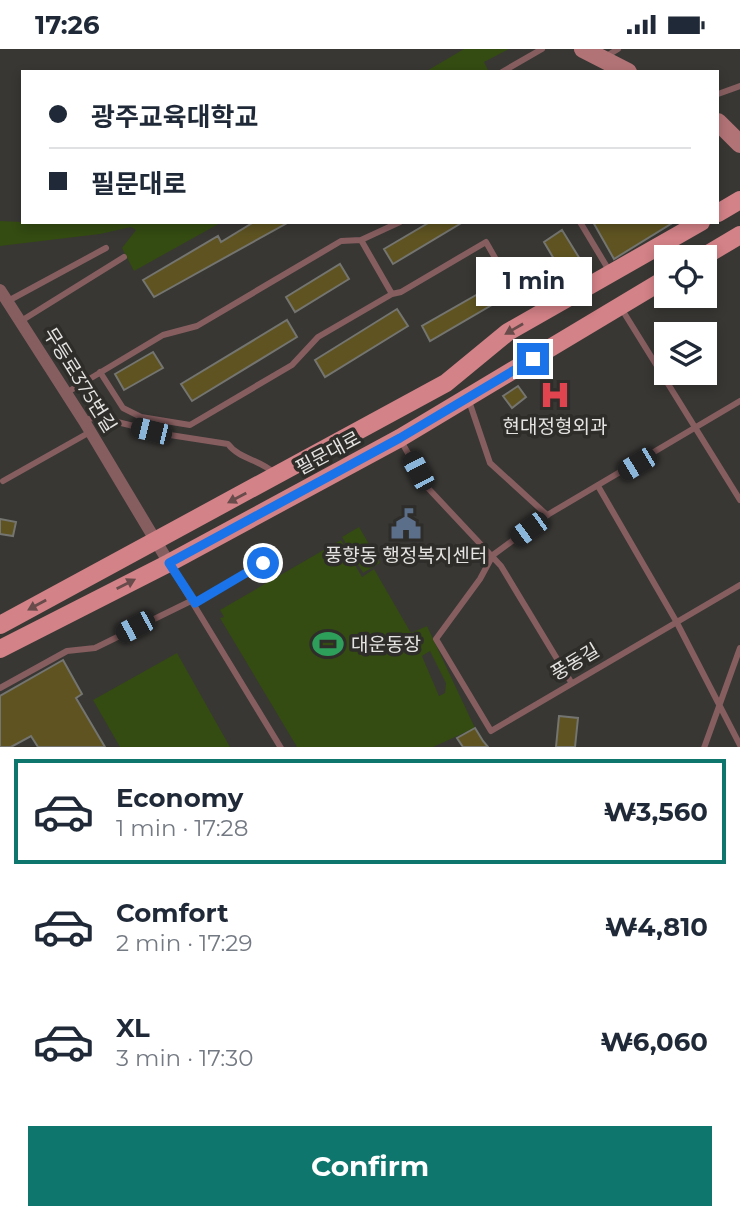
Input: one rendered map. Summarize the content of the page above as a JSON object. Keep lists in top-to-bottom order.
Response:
{
  "streets": {
    "main road": ["필문대로"],
    "street": ["무등로375번길"],
    "lane": ["풍동길"]
  },
  "crossings": [
    ["무등로375번길", "필문대로"]
  ],
  "places": {
    "hospital": ["현대정형외과"],
    "public building": ["풍향동 행정복지센터"],
    "sports": ["대운동장"]
  },
  "page": {
    "status": "17:26",
    "banner": ["광주교육대학교", "필문대로"],
    "bubble": "1 min",
    "list": [
      {
        "name": "Economy",
        "note": "1 min · 17:28",
        "value": "₩3,560"
      },
      {
        "name": "Comfort",
        "note": "2 min · 17:29",
        "value": "₩4,810"
      },
      {
        "name": "XL",
        "note": "3 min · 17:30",
        "value": "₩6,060"
      }
    ],
    "buttons": "Confirm"
  }
}
